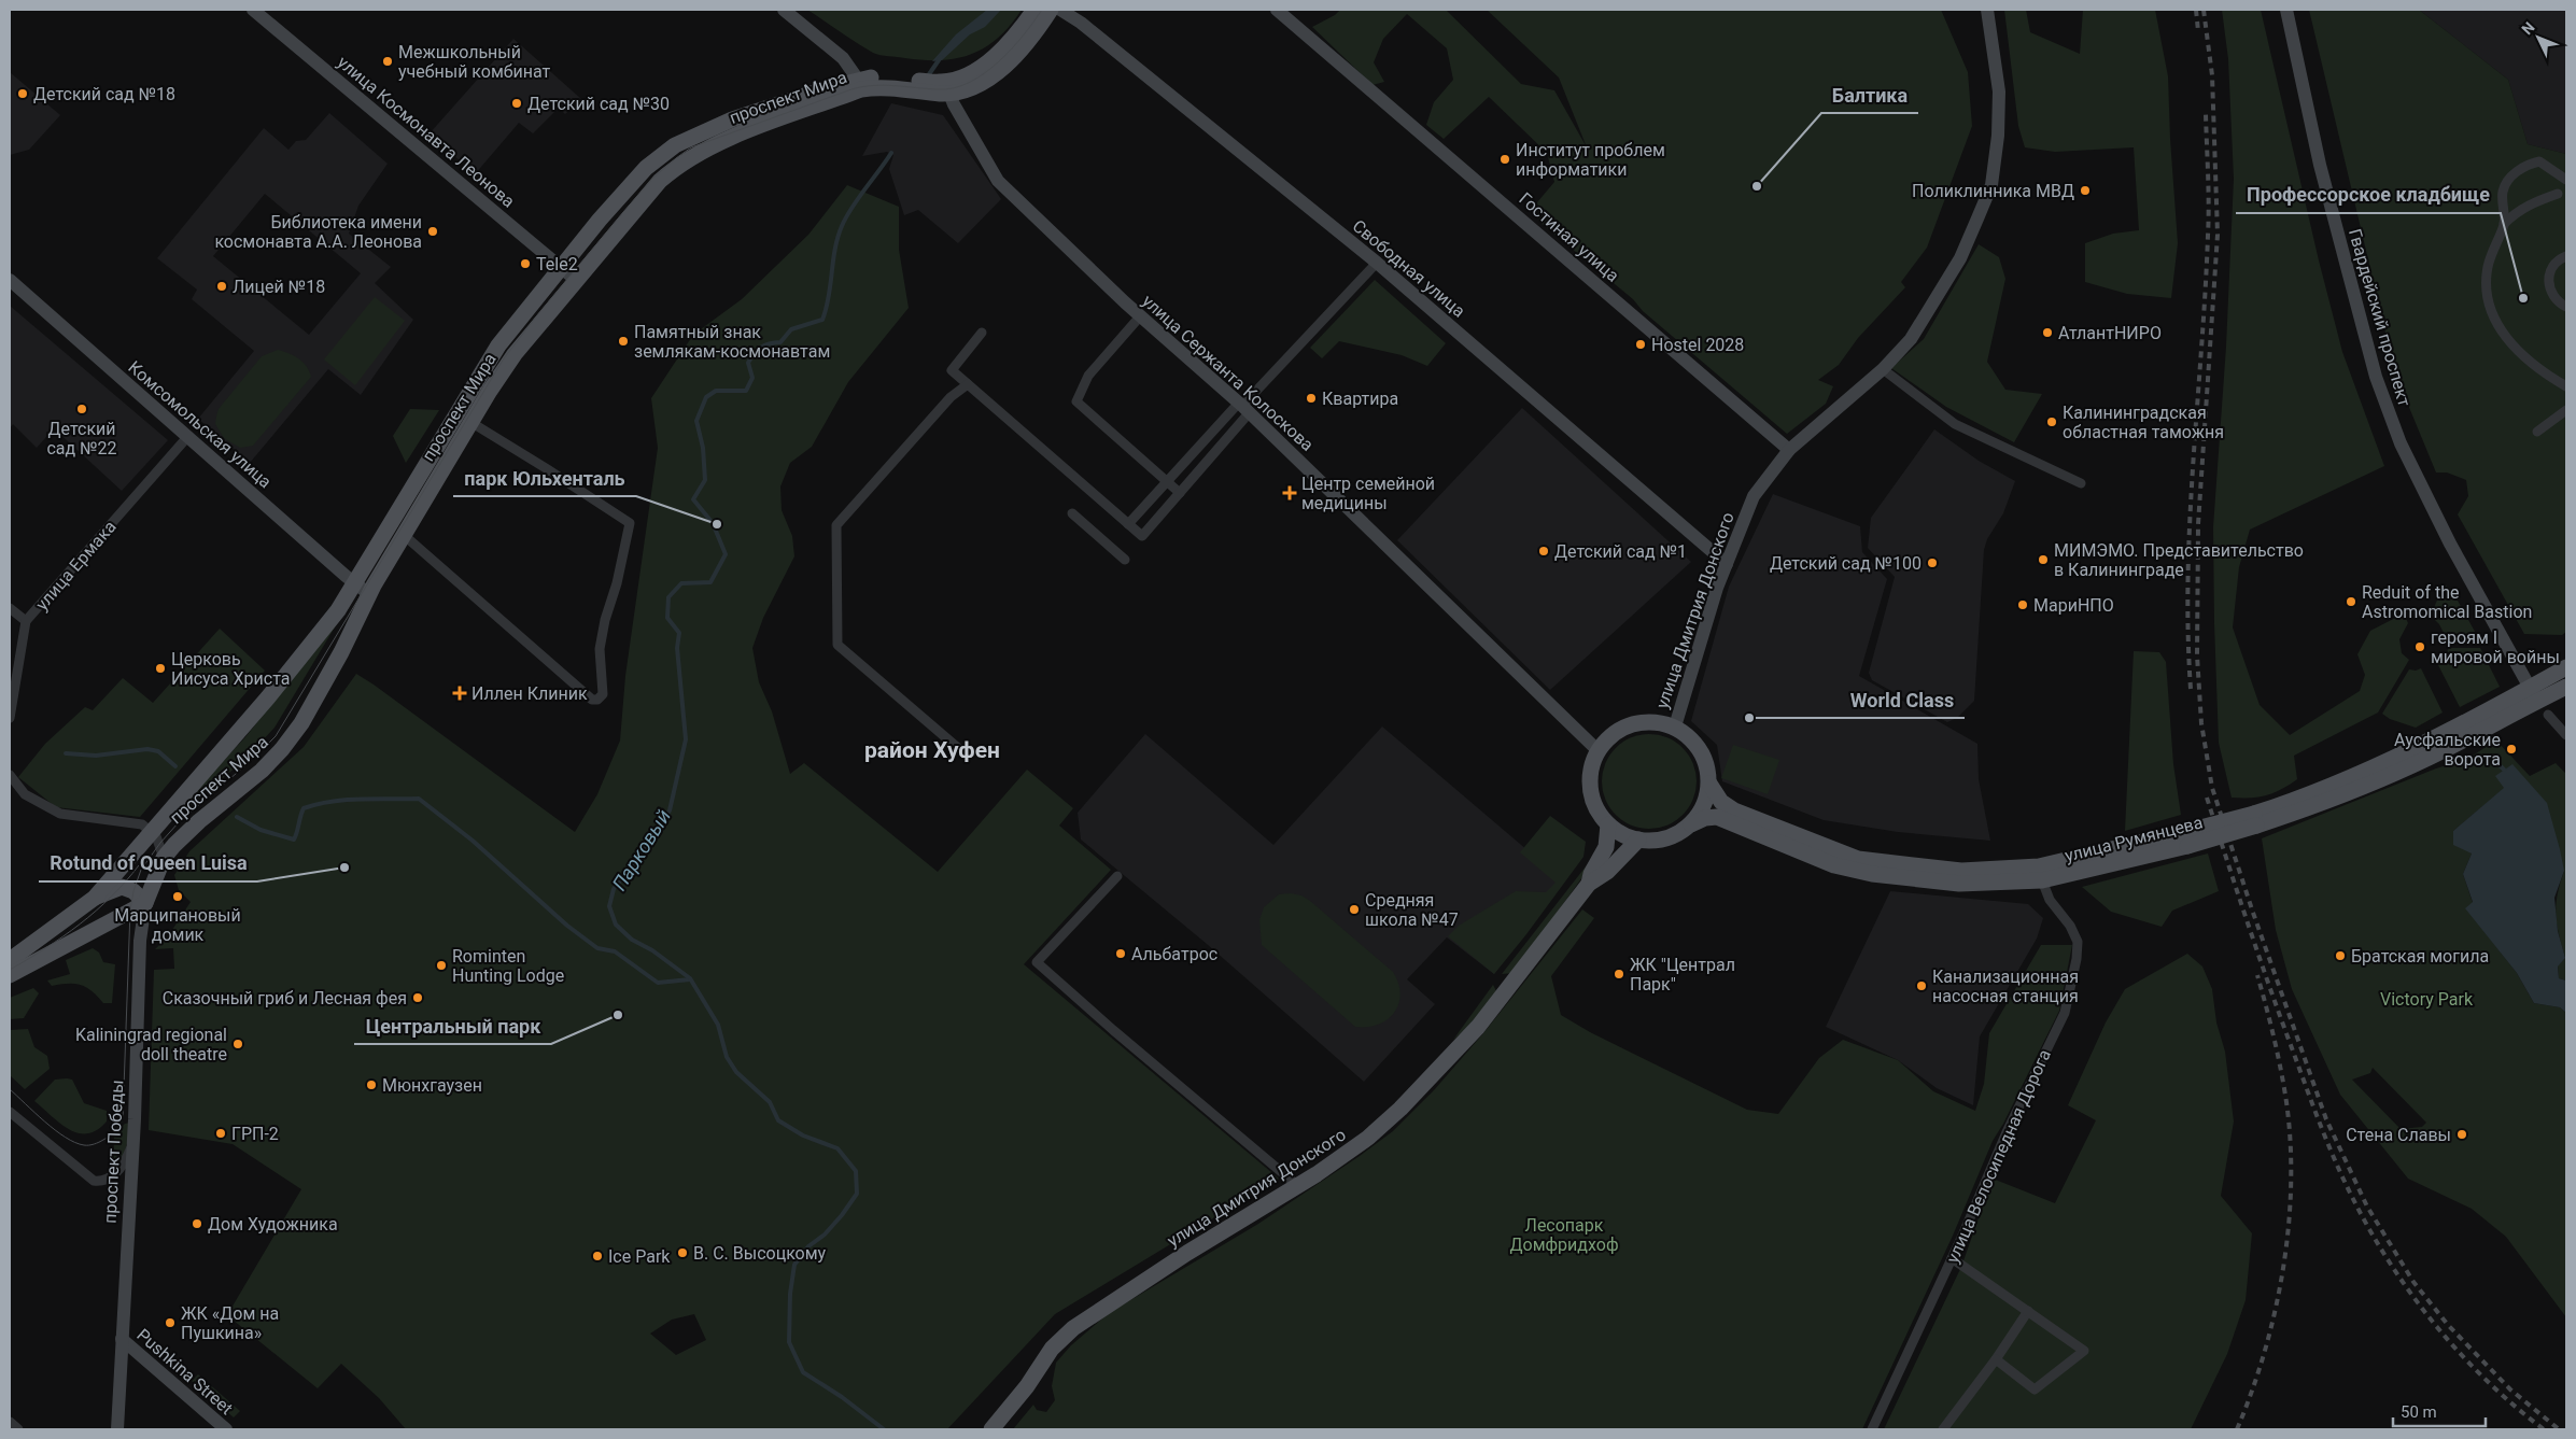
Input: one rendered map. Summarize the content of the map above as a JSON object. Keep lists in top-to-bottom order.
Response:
{
  "streets": {
    "main road": [
      "проспект Мира",
      "улица Космонавта Леонова",
      "Гостиная улица",
      "Свободная улица",
      "Гвардейский проспект",
      "улица Сержанта Колоскова",
      "Комсомольская улица",
      "улица Дмитрия Донского",
      "улица Румянцева",
      "проспект Победы",
      "Pushkina Street"
    ],
    "street": ["улица Ермака", "улица Велосипедная Дорога"]
  },
  "crossings": [
    ["проспект Мира", "улица Космонавта Леонова"],
    ["проспект Мира", "улица Сержанта Колоскова"],
    ["проспект Мира", "Комсомольская улица"],
    ["проспект Мира", "проспект Победы"],
    ["Гостиная улица", "улица Дмитрия Донского"],
    ["Свободная улица", "улица Дмитрия Донского"],
    ["Гвардейский проспект", "улица Румянцева"],
    ["улица Сержанта Колоскова", "улица Дмитрия Донского"],
    ["улица Сержанта Колоскова", "улица Румянцева"],
    ["Комсомольская улица", "улица Ермака"],
    ["улица Дмитрия Донского", "улица Румянцева"],
    ["улица Румянцева", "улица Велосипедная Дорога"],
    ["проспект Победы", "Pushkina Street"]
  ],
  "districts": ["район Хуфен"],
  "water": ["Парковый"],
  "parks": ["Victory Park", "Лесопарк Домфридхоф"],
  "places": {
    "other": [
      "Межшкольный учебный комбинат",
      "Детский сад №18",
      "Детский сад №30",
      "Институт проблем информатики",
      "Балтика",
      "Поликлинника МВД",
      "Библиотека имени космонавта А.А. Леонова",
      "Tele2",
      "Лицей №18",
      "Профессорское кладбище",
      "АтлантНИРО",
      "Памятный знак землякам-космонавтам",
      "Hostel 2028",
      "Квартира",
      "Детский сад №22",
      "Калининградская областная таможня",
      "парк Юльхенталь",
      "Детский сад №1",
      "МИМЭМО. Представительство в Калининграде",
      "Детский сад №100",
      "Reduit of the Astromomical Bastion",
      "МариНПО",
      "героям I мировой войны",
      "Церковь Иисуса Христа",
      "World Class",
      "Аусфальские ворота",
      "Rotund of Queen Luisa",
      "Марципановый домик",
      "Средняя школа №47",
      "Альбатрос",
      "Братская могила",
      "Rominten Hunting Lodge",
      "ЖК \"Централ Парк\"",
      "Канализационная насосная станция",
      "Сказочный гриб и Лесная фея",
      "Центральный парк",
      "Kaliningrad regional doll theatre",
      "Мюнхгаузен",
      "ГРП-2",
      "Стена Славы",
      "Дом Художника",
      "В. С. Высоцкому",
      "Ice Park",
      "ЖК «Дом на Пушкина»"
    ],
    "health": ["Центр семейной медицины", "Иллен Клиник"]
  },
  "scale_bar": "50 m",
  "north": "top left"
}
